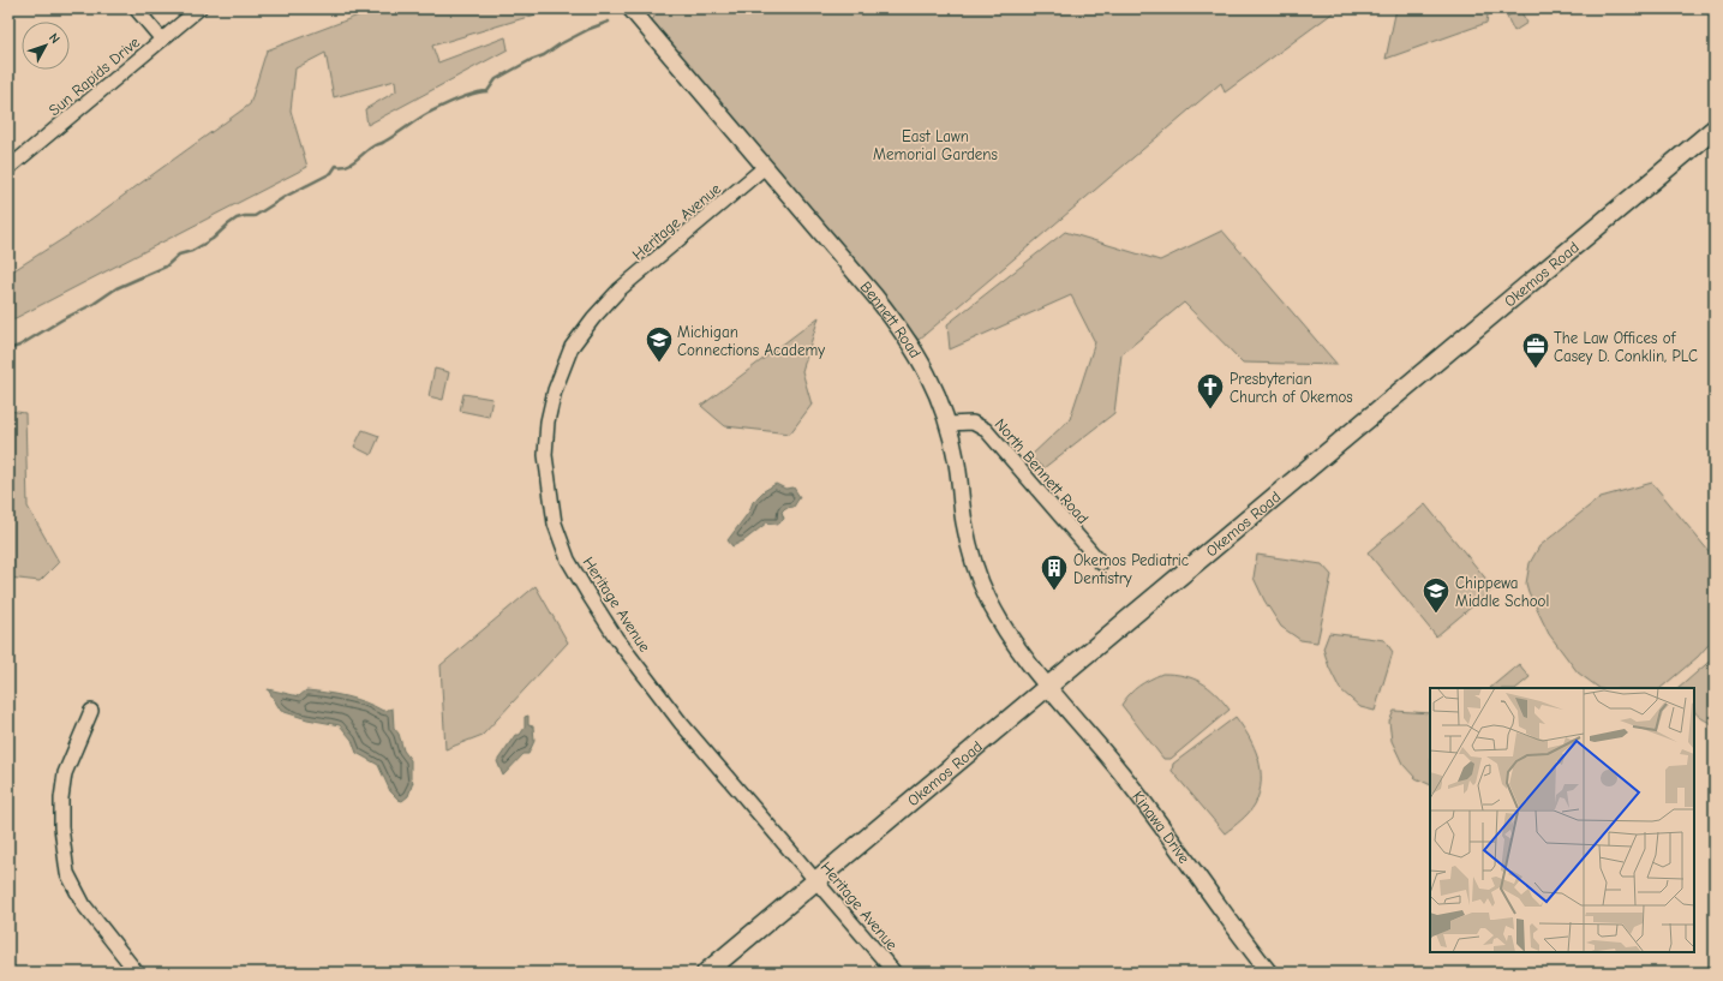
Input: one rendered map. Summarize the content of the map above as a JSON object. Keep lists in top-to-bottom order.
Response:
{
  "streets": {
    "main road": ["Okemos Road"],
    "street": [
      "Sun Rapids Drive",
      "Heritage Avenue",
      "Bennett Road",
      "North Bennett Road",
      "Kinawa Drive"
    ]
  },
  "crossings": [
    ["Heritage Avenue", "Okemos Road"],
    ["Heritage Avenue", "Bennett Road"],
    ["Okemos Road", "Bennett Road"],
    ["Okemos Road", "Kinawa Drive"],
    ["Bennett Road", "North Bennett Road"],
    ["Bennett Road", "Kinawa Drive"]
  ],
  "parks": ["East Lawn Memorial Gardens"],
  "places": {
    "school or university": ["Michigan Connections Academy", "Chippewa Middle School"],
    "office": ["The Law Offices of Casey D. Conklin, PLC"],
    "church": ["Presbyterian Church of Okemos"],
    "building": ["Okemos Pediatric Dentistry"]
  },
  "north": "top right"
}
